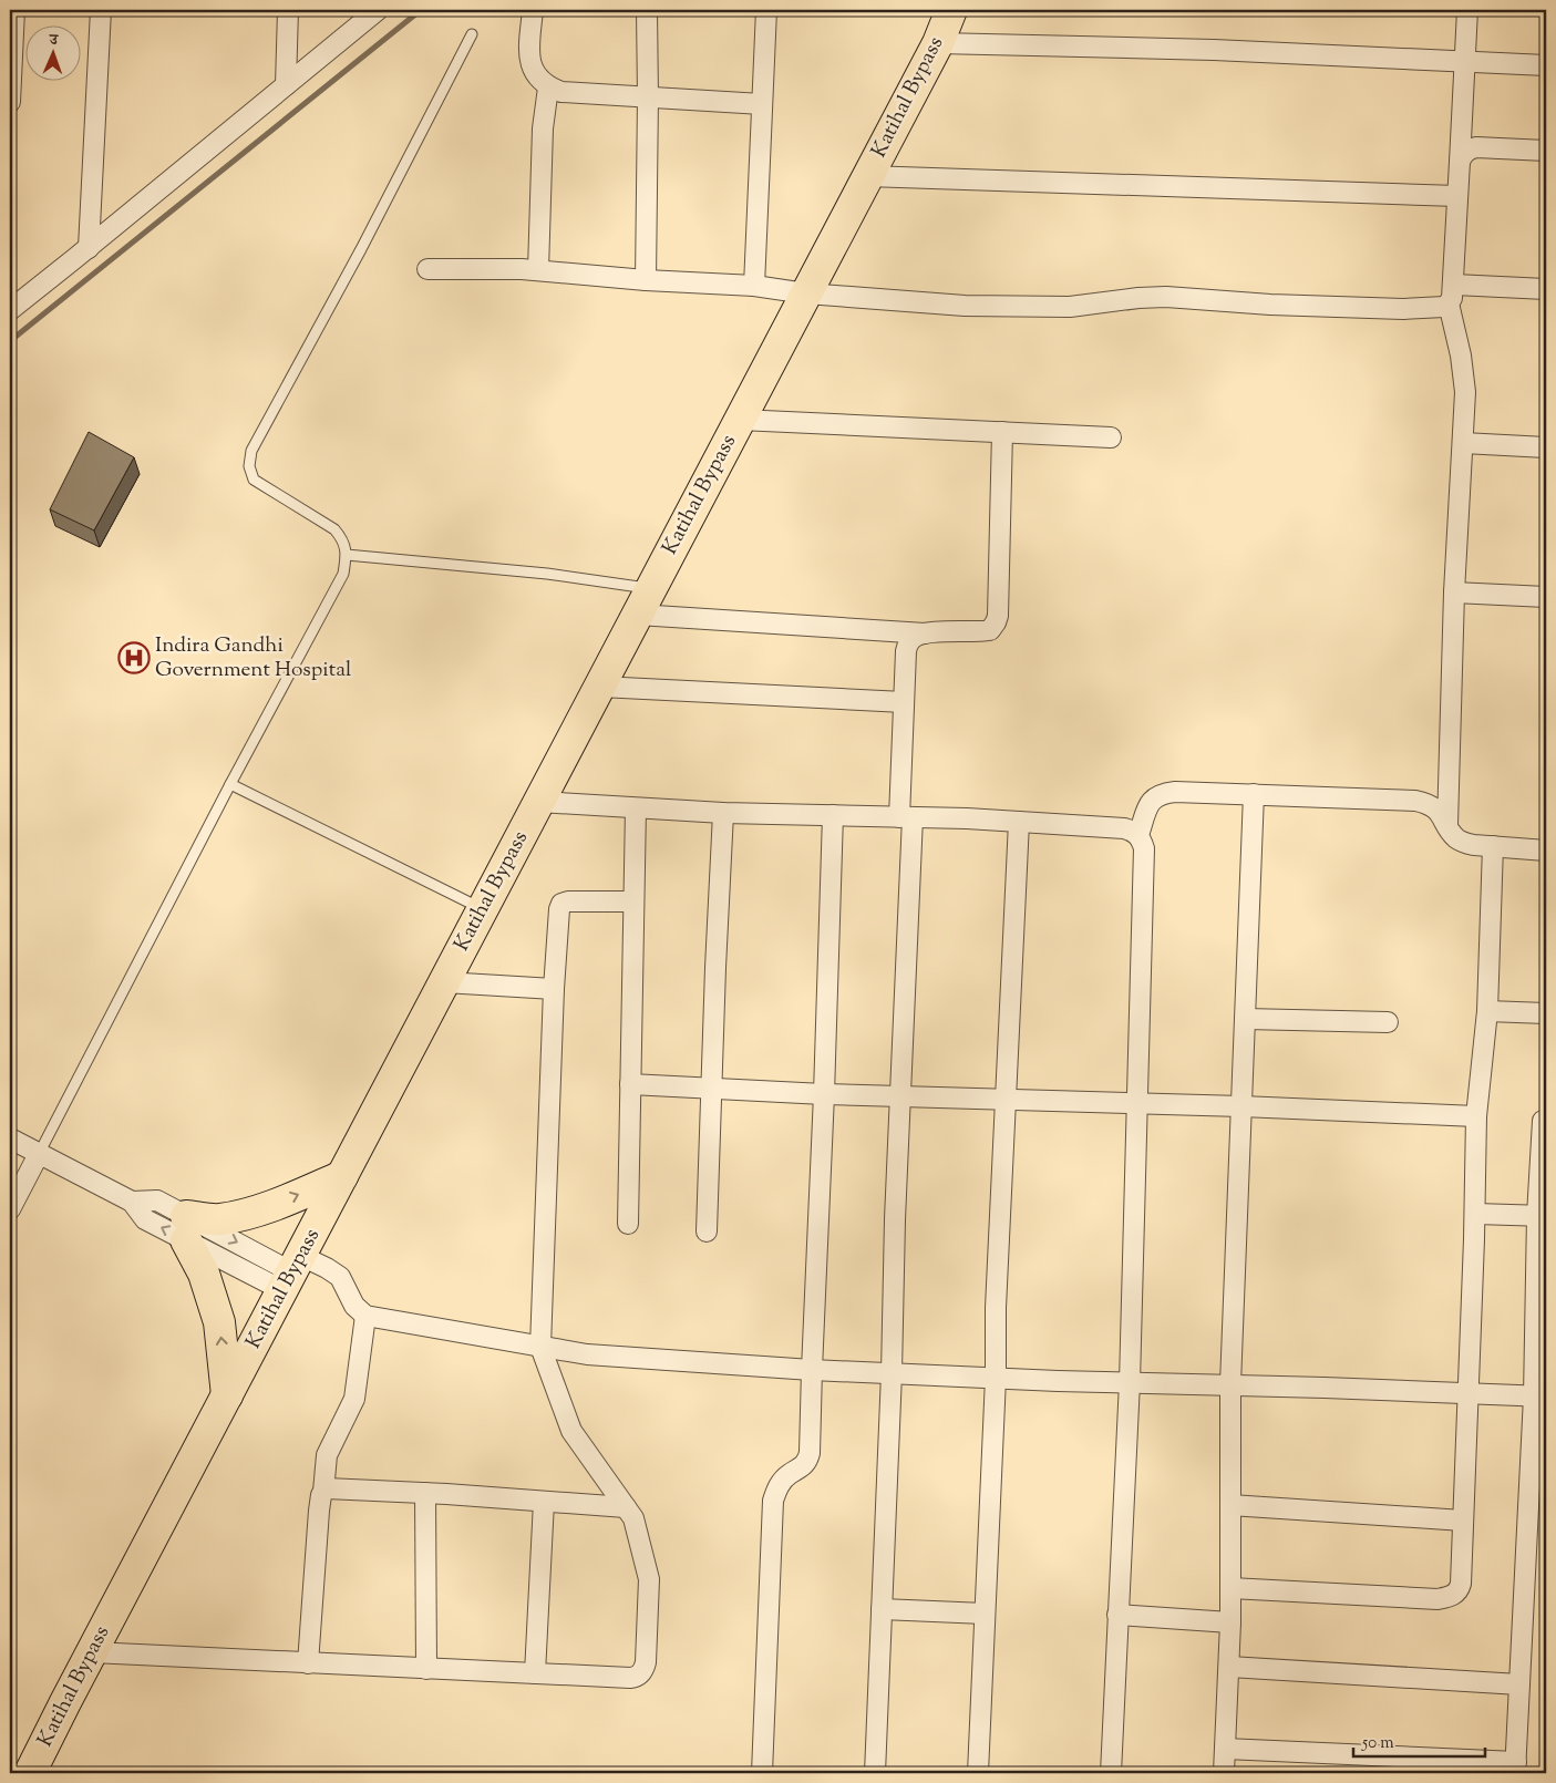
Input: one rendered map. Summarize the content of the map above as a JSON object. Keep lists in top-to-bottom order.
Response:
{
  "streets": {
    "main road": ["Katihal Bypass"]
  },
  "places": {
    "hospital": ["Indira Gandhi Government Hospital"]
  },
  "scale_bar": "50 m",
  "north": "top"
}
